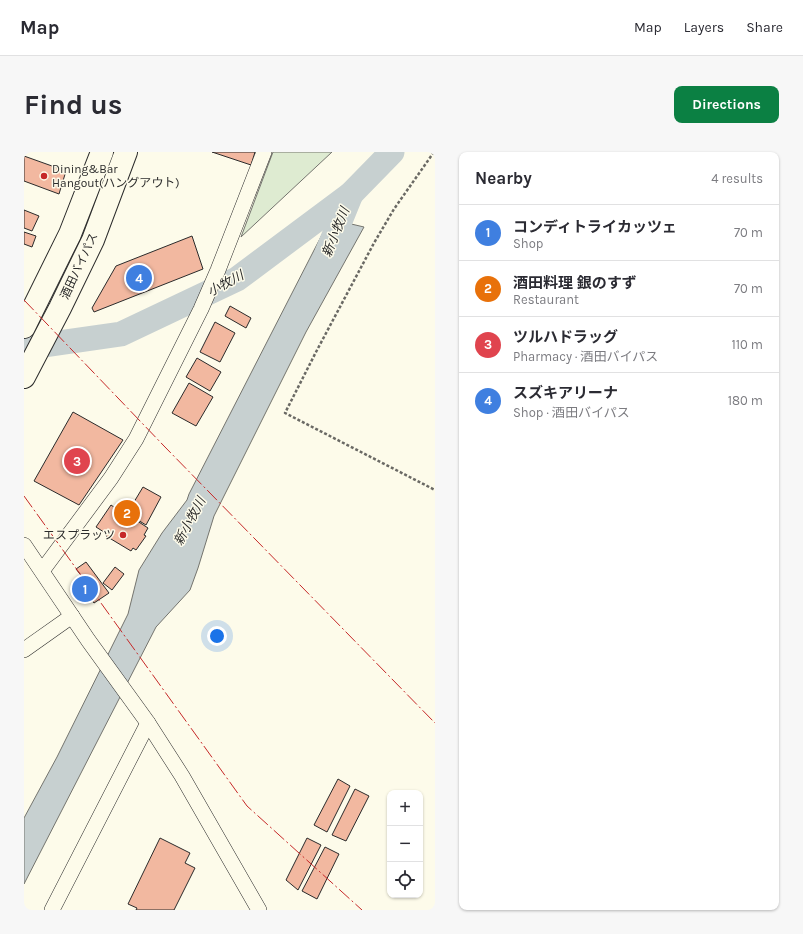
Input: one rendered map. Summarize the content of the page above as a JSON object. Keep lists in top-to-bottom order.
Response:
{
  "streets": {
    "highway": ["酒田バイパス"]
  },
  "water": ["新小牧川", "小牧川"],
  "places": ["Dining&Bar Hangout(ハングアウト)", "エスプラッツ"],
  "page": {
    "header": "Map",
    "nav": ["Map", "Layers", "Share"],
    "buttons": "Directions",
    "title": "Find us",
    "heading": ["Nearby", "4 results"],
    "list": [
      {
        "mark": "1",
        "name": "コンディトライカッツェ",
        "note": "Shop",
        "value": "70 m"
      },
      {
        "mark": "2",
        "name": "酒田料理 銀のすず",
        "note": "Restaurant",
        "value": "70 m"
      },
      {
        "mark": "3",
        "name": "ツルハドラッグ",
        "note": "Pharmacy · 酒田バイパス",
        "value": "110 m"
      },
      {
        "mark": "4",
        "name": "スズキアリーナ",
        "note": "Shop · 酒田バイパス",
        "value": "180 m"
      }
    ],
    "pins": [
      "4",
      "3",
      "2",
      "1"
    ],
    "map_buttons": ["+", "−"]
  }
}
